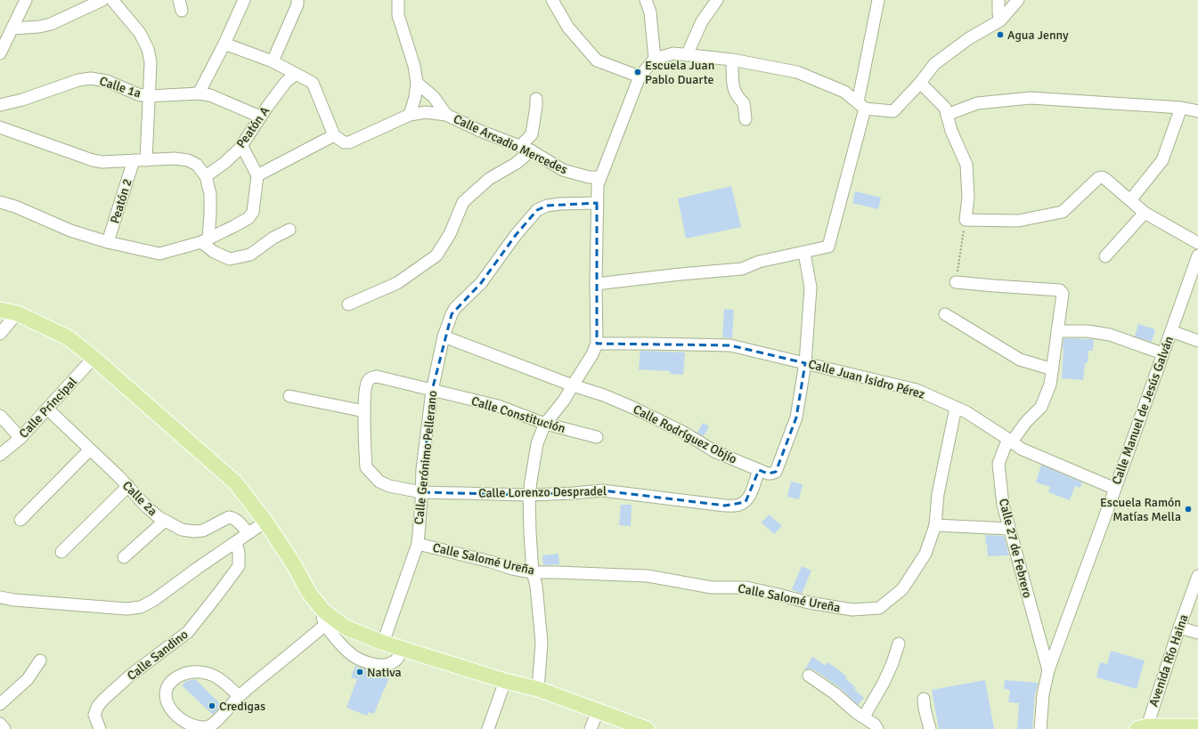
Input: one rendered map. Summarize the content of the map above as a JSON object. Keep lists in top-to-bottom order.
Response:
{
  "streets": {
    "street": [
      "Calle 1a",
      "Peatón A",
      "Calle Arcadio Mercedes",
      "Peatón 2",
      "Calle Juan Isidro Pérez",
      "Calle Principal",
      "Calle Manuel de Jesús Galván",
      "Calle Constitución",
      "Calle Rodríguez Objío",
      "Calle Gerónimo Pellerano",
      "Calle Lorenzo Despradel",
      "Calle 2a",
      "Calle 27 de Febrero",
      "Calle Salomé Ureña",
      "Calle Sandino",
      "Avenida Río Haina"
    ]
  },
  "crossings": [
    ["Calle 1a", "Peatón A"],
    ["Peatón A", "Peatón 2"],
    ["Calle Juan Isidro Pérez", "Calle Manuel de Jesús Galván"],
    ["Calle Juan Isidro Pérez", "Calle Rodríguez Objío"],
    ["Calle Juan Isidro Pérez", "Calle 27 de Febrero"],
    ["Calle Juan Isidro Pérez", "Calle Salomé Ureña"],
    ["Calle Principal", "Calle 2a"],
    ["Calle Manuel de Jesús Galván", "Calle 27 de Febrero"],
    ["Calle Constitución", "Calle Gerónimo Pellerano"],
    ["Calle Constitución", "Calle Lorenzo Despradel"],
    ["Calle Rodríguez Objío", "Calle Gerónimo Pellerano"],
    ["Calle Rodríguez Objío", "Calle Lorenzo Despradel"],
    ["Calle Gerónimo Pellerano", "Calle Lorenzo Despradel"],
    ["Calle Gerónimo Pellerano", "Calle Salomé Ureña"]
  ],
  "places": [
    "Agua Jenny",
    "Escuela Juan Pablo Duarte",
    "Escuela Ramón Matías Mella",
    "Nativa",
    "Credigas"
  ]
}
